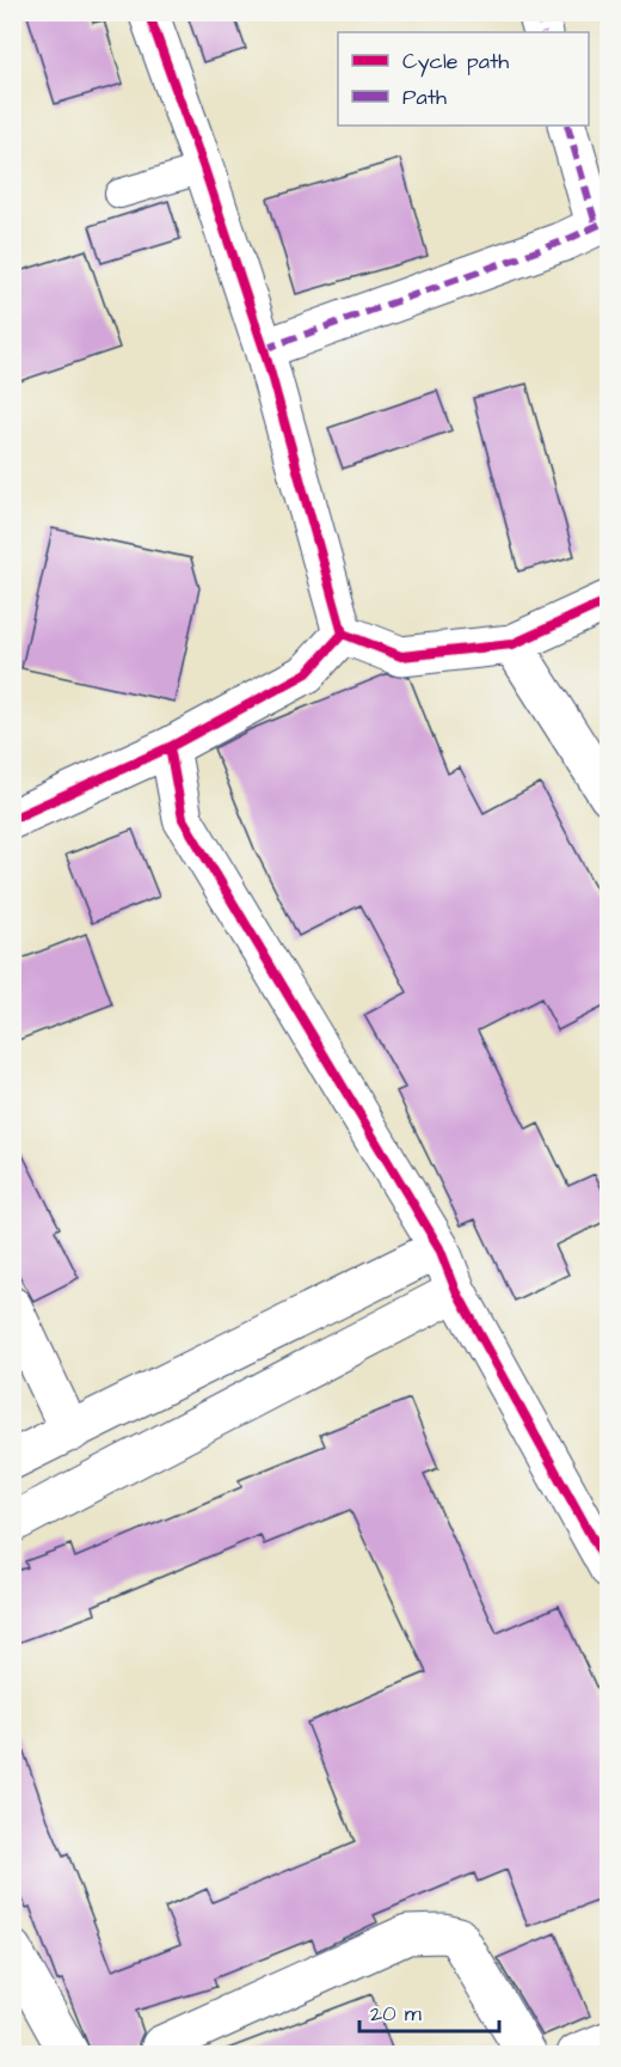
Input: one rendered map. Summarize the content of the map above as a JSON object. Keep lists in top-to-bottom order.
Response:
{
  "legend": ["Cycle path", "Path"],
  "scale_bar": "20 m"
}
